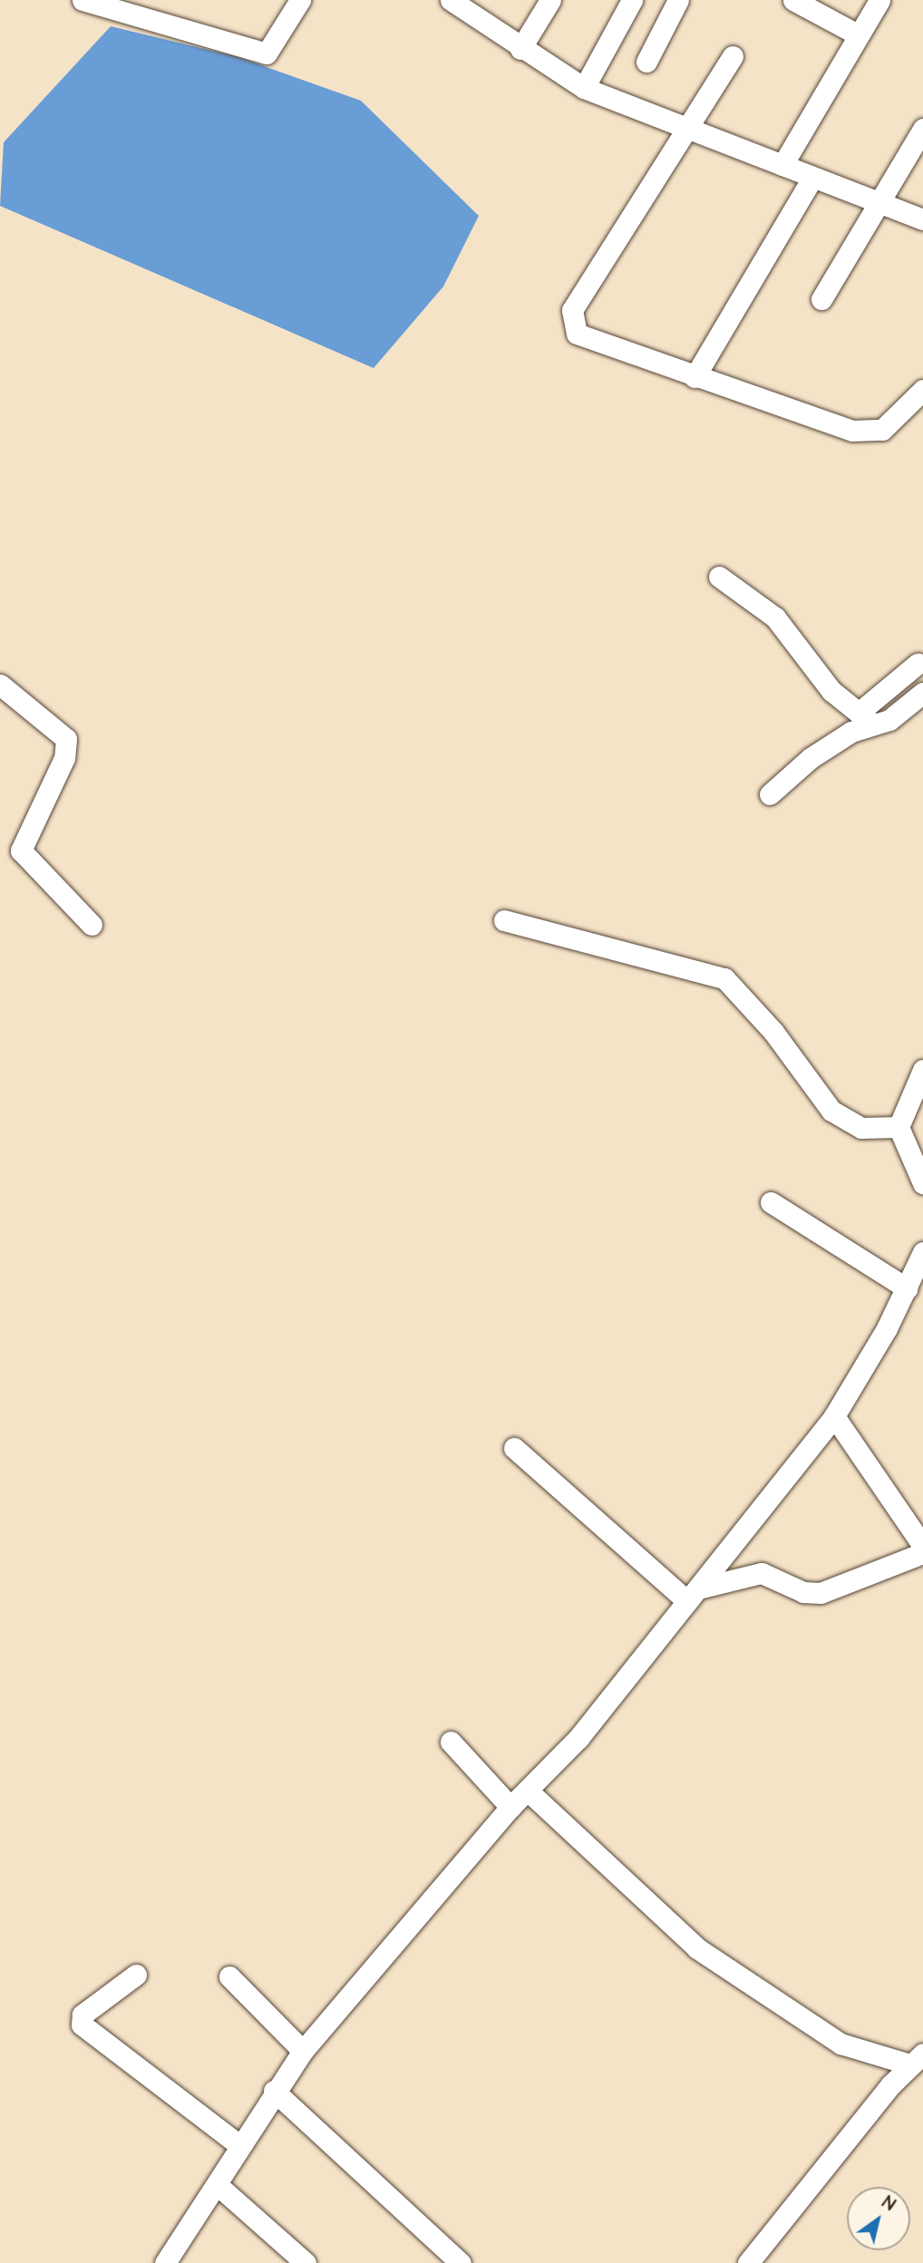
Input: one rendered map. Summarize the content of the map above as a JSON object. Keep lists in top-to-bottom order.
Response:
{
  "north": "top right"
}
